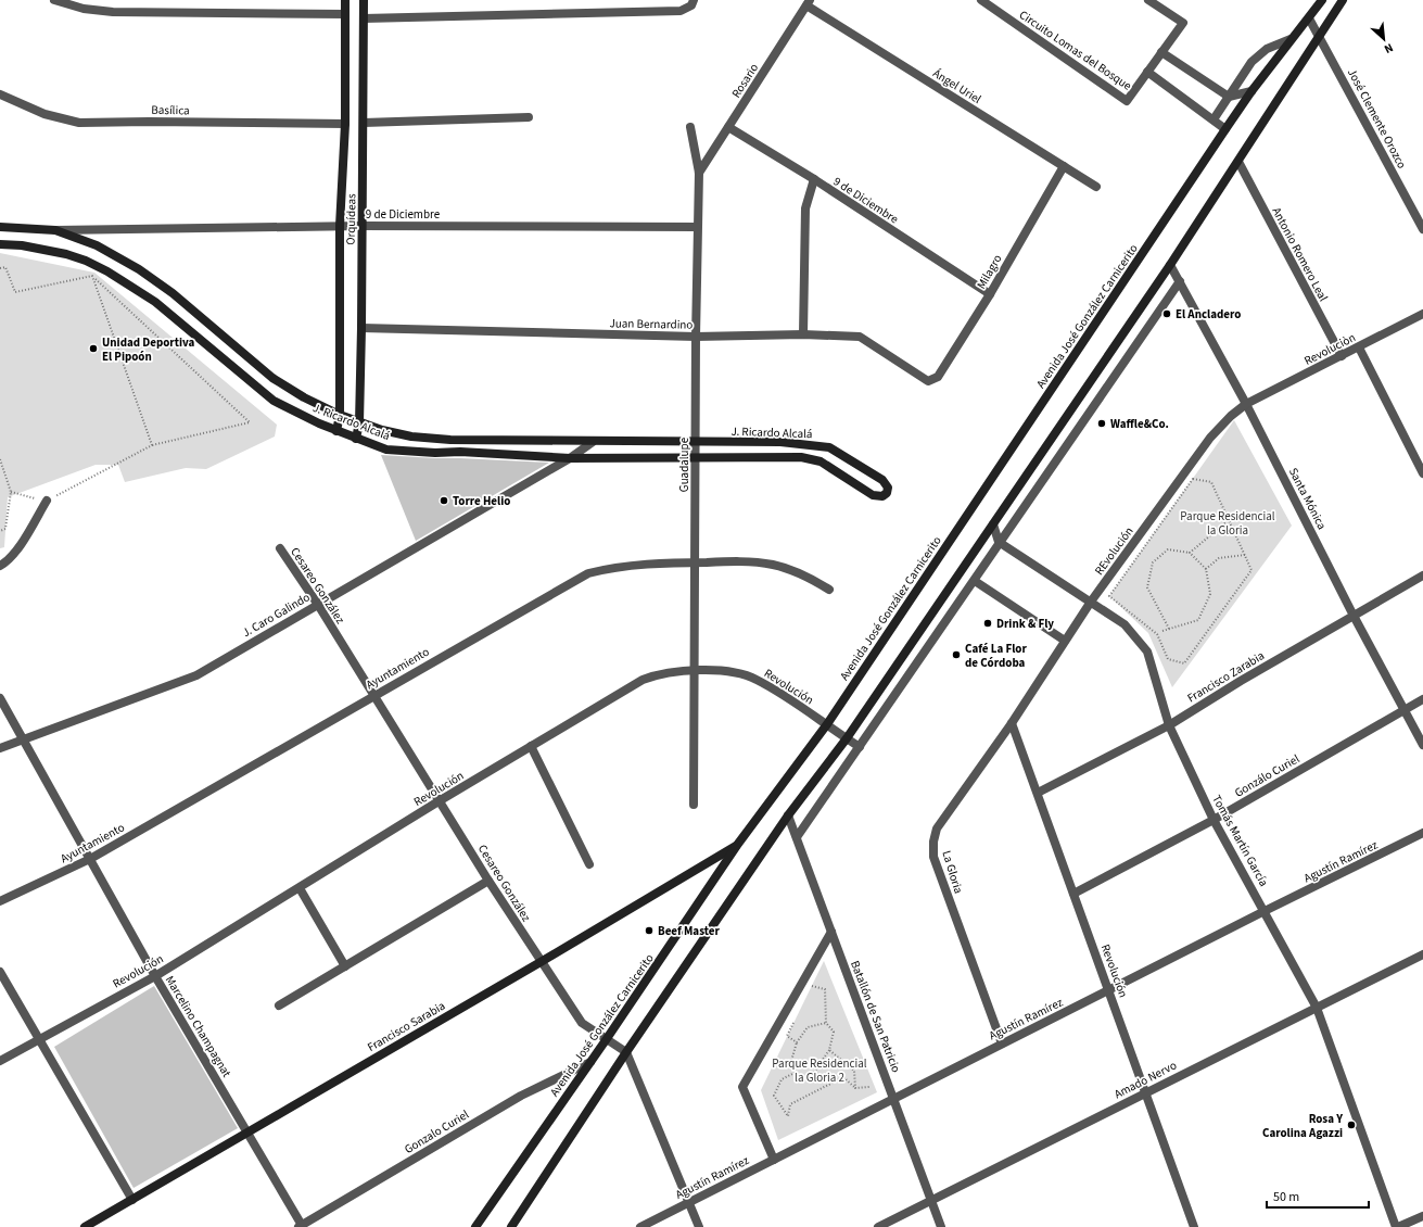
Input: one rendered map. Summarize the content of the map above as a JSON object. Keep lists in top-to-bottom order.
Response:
{
  "streets": {
    "street": [
      "Circuito Lomas del Bosque",
      "Rosario",
      "Ángel Uriel",
      "Basílica",
      "José Clemente Orozco",
      "9 de Diciembre",
      "Orquídeas",
      "Antonio Romero Leal",
      "Milagro",
      "Avenida José González Carnicerito",
      "Juan Bernardino",
      "Revoluciòn",
      "J. Ricardo Alcalá",
      "Guadalupe",
      "Santa Mónica",
      "REvolución",
      "Cesareo González",
      "J. Caro Galindo",
      "Ayuntamiento",
      "Francisco Zarabia",
      "Revolución",
      "Gonzálo Curiel",
      "Tomás Martín García",
      "Agustín Ramírez",
      "La Gloria",
      "Batallón de San Patricio",
      "Marcelino Champagnat",
      "Francisco Sarabia",
      "Amado Nervo",
      "Gonzalo Curiel"
    ]
  },
  "crossings": [
    ["Circuito Lomas del Bosque", "Avenida José González Carnicerito"],
    ["Rosario", "Ángel Uriel"],
    ["Rosario", "9 de Diciembre"],
    ["Rosario", "Guadalupe"],
    ["Ángel Uriel", "Milagro"],
    ["Basílica", "Orquídeas"],
    ["José Clemente Orozco", "Avenida José González Carnicerito"],
    ["9 de Diciembre", "Orquídeas"],
    ["9 de Diciembre", "Milagro"],
    ["9 de Diciembre", "J. Ricardo Alcalá"],
    ["9 de Diciembre", "Guadalupe"],
    ["Orquídeas", "Juan Bernardino"],
    ["Orquídeas", "J. Ricardo Alcalá"],
    ["Antonio Romero Leal", "Revoluciòn"],
    ["Milagro", "Juan Bernardino"],
    ["Avenida José González Carnicerito", "Cesareo González"],
    ["Avenida José González Carnicerito", "Revolución"],
    ["Avenida José González Carnicerito", "Francisco Sarabia"],
    ["Avenida José González Carnicerito", "Gonzalo Curiel"],
    ["Juan Bernardino", "Guadalupe"],
    ["Revoluciòn", "Santa Mónica"],
    ["Revoluciòn", "REvolución"],
    ["J. Ricardo Alcalá", "Guadalupe"],
    ["J. Ricardo Alcalá", "J. Caro Galindo"],
    ["Guadalupe", "Ayuntamiento"],
    ["Guadalupe", "Revolución"],
    ["Santa Mónica", "REvolución"],
    ["Santa Mónica", "Francisco Zarabia"],
    ["Santa Mónica", "Gonzálo Curiel"],
    ["REvolución", "Revolución"],
    ["REvolución", "Tomás Martín García"],
    ["REvolución", "La Gloria"],
    ["Cesareo González", "J. Caro Galindo"],
    ["Cesareo González", "Ayuntamiento"],
    ["Cesareo González", "Revolución"],
    ["Cesareo González", "Francisco Sarabia"],
    ["J. Caro Galindo", "Marcelino Champagnat"],
    ["Ayuntamiento", "Marcelino Champagnat"],
    ["Francisco Zarabia", "Revolución"],
    ["Francisco Zarabia", "Tomás Martín García"],
    ["Revolución", "Gonzálo Curiel"],
    ["Revolución", "Agustín Ramírez"],
    ["Revolución", "La Gloria"],
    ["Revolución", "Marcelino Champagnat"],
    ["Revolución", "Amado Nervo"],
    ["Gonzálo Curiel", "Tomás Martín García"],
    ["Tomás Martín García", "Agustín Ramírez"],
    ["Tomás Martín García", "Amado Nervo"],
    ["Agustín Ramírez", "La Gloria"],
    ["Agustín Ramírez", "Batallón de San Patricio"],
    ["Batallón de San Patricio", "Amado Nervo"],
    ["Marcelino Champagnat", "Francisco Sarabia"],
    ["Marcelino Champagnat", "Gonzalo Curiel"]
  ],
  "parks": ["Parque Residencial la Gloria", "Parque Residencial la Gloria 2"],
  "places": [
    "El Ancladero",
    "Unidad Deportiva El Pipoón",
    "Waffle&Co.",
    "Torre Helio",
    "Drink & Fly",
    "Café La Flor de Córdoba",
    "Beef Master",
    "Rosa Y Carolina Agazzi"
  ],
  "scale_bar": "50 m",
  "north": "bottom right"
}
